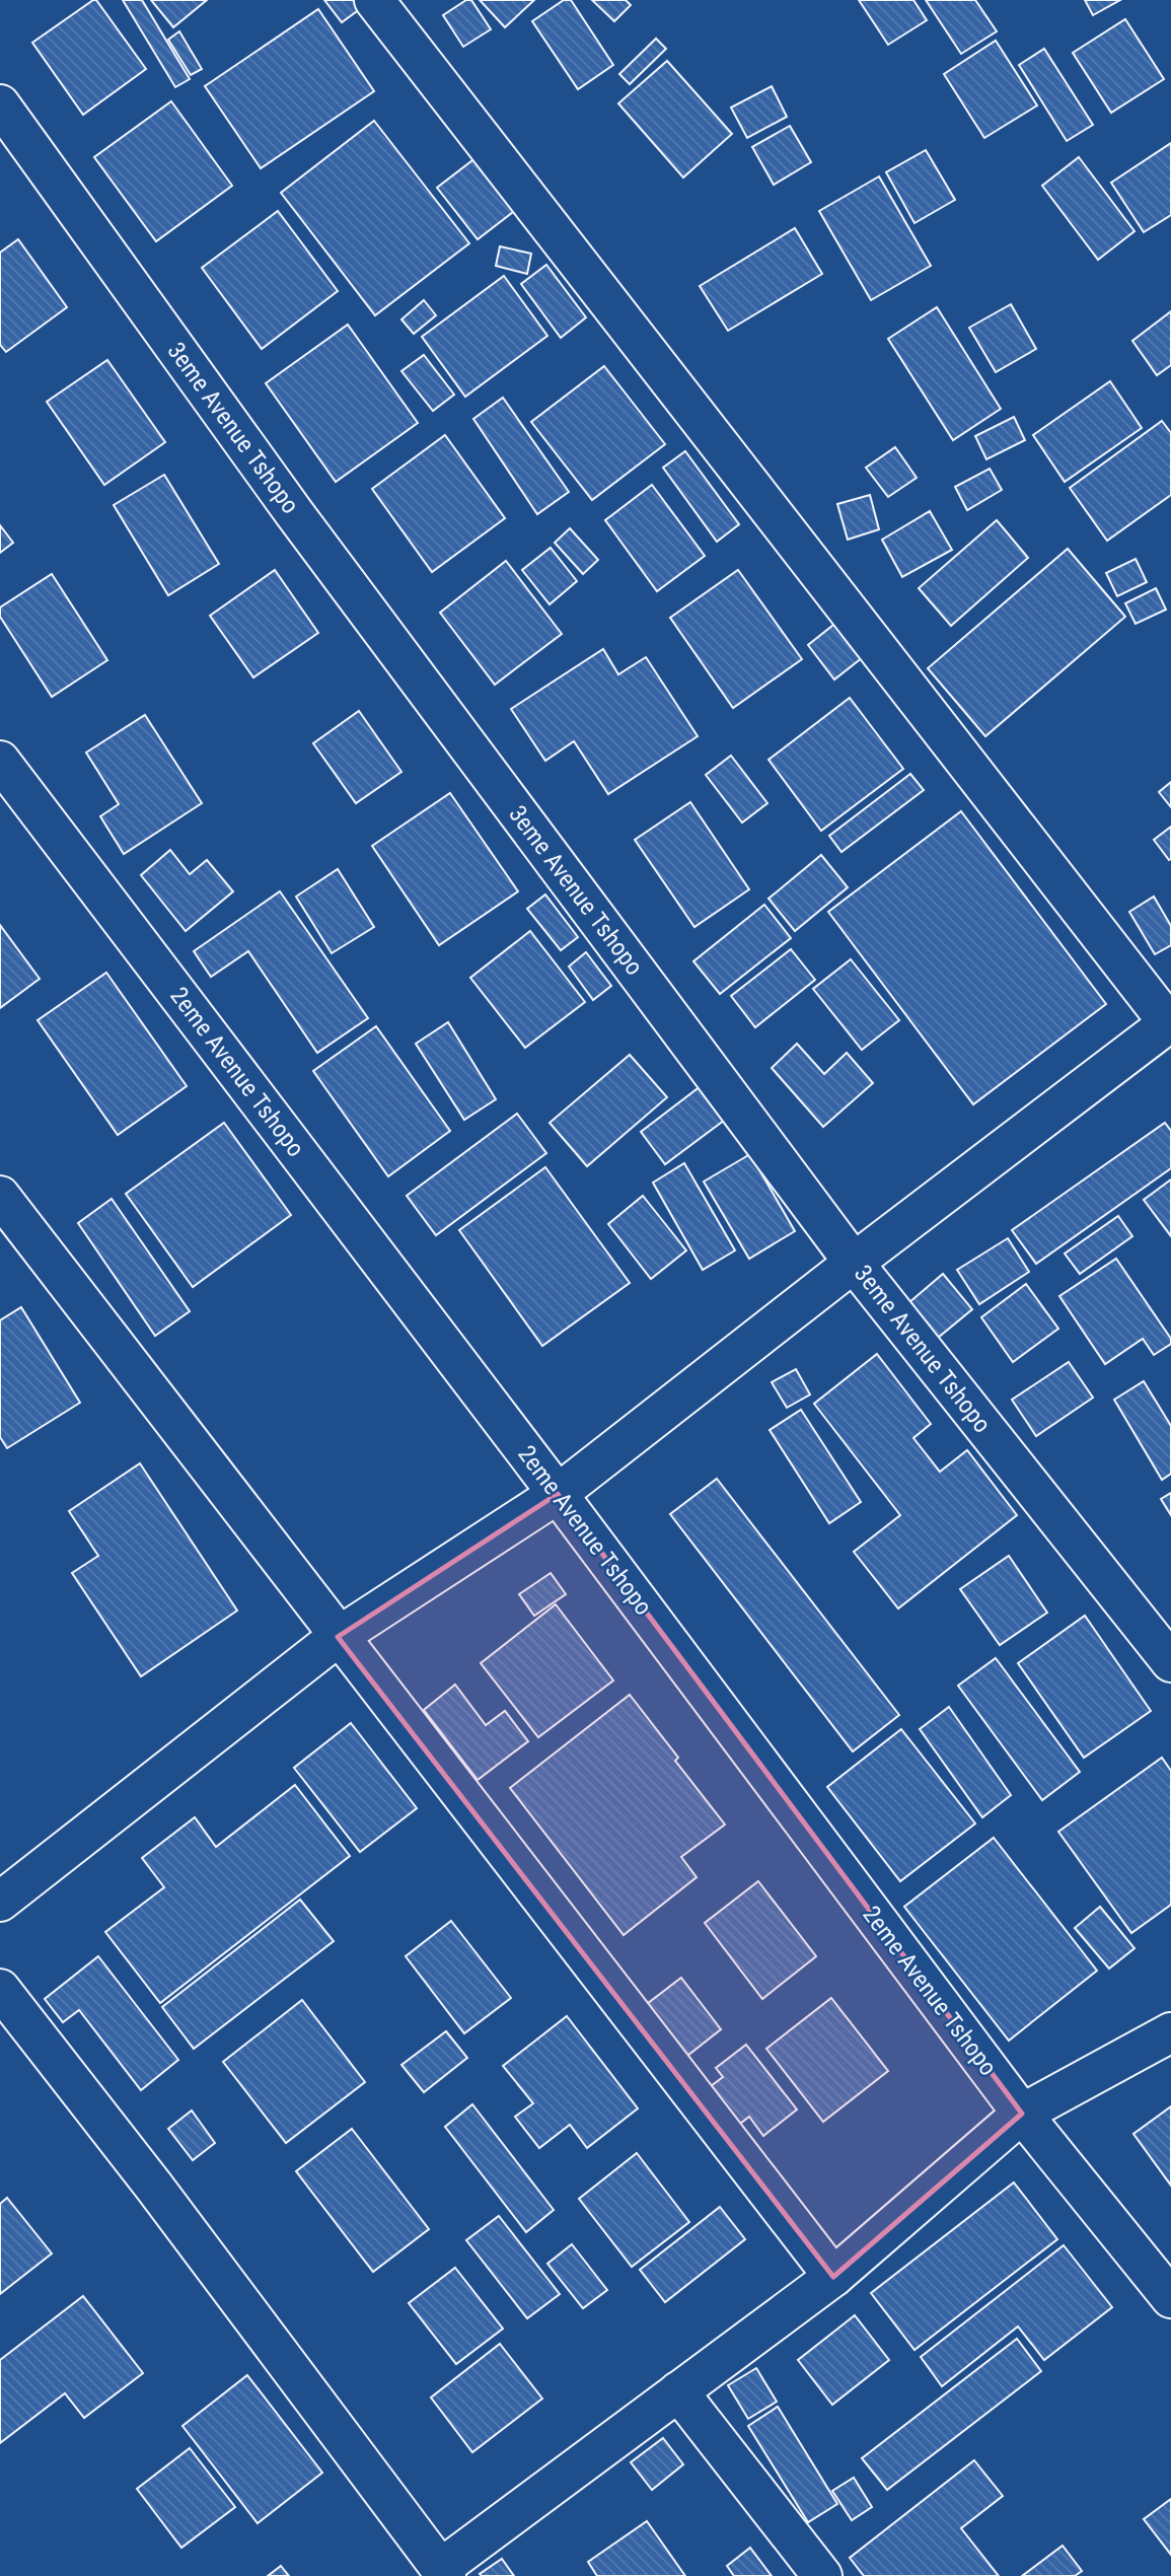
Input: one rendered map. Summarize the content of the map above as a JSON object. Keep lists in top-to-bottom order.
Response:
{
  "streets": {
    "street": ["3eme Avenue Tshopo", "2eme Avenue Tshopo"]
  }
}
